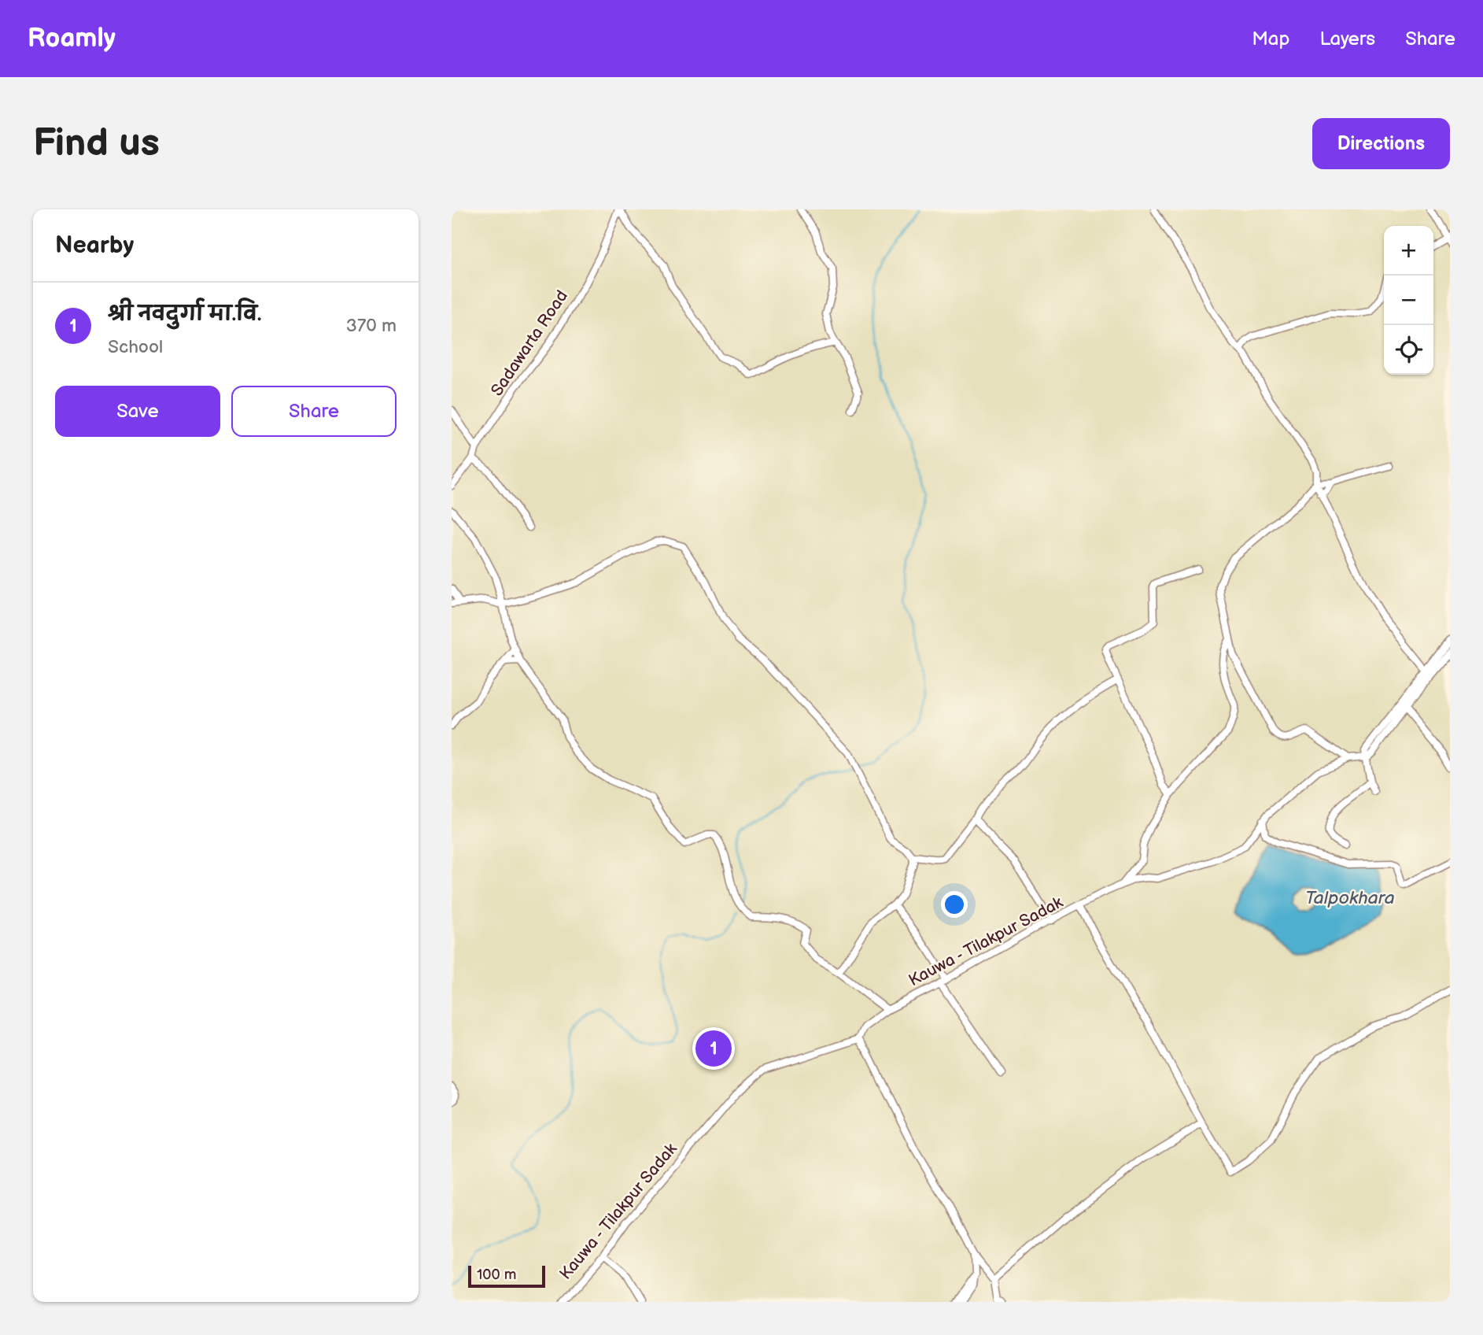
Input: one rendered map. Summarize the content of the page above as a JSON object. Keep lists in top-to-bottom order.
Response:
{
  "streets": {
    "street": ["Sadawarta Road", "Kauwa - Tilakpur Sadak"]
  },
  "water": ["Talpokhara"],
  "scale_bar": "100 m",
  "page": {
    "header": "Roamly",
    "nav": ["Map", "Layers", "Share"],
    "buttons": [
      "Directions",
      ["Save", "Share"]
    ],
    "title": "Find us",
    "heading": "Nearby",
    "map_buttons": ["+", "−"],
    "list": [
      {
        "mark": "1",
        "name": "श्री नवदुर्गा मा.वि.",
        "note": "School",
        "value": "370 m"
      }
    ],
    "pins": "1",
    "scale": "100 m"
  }
}
